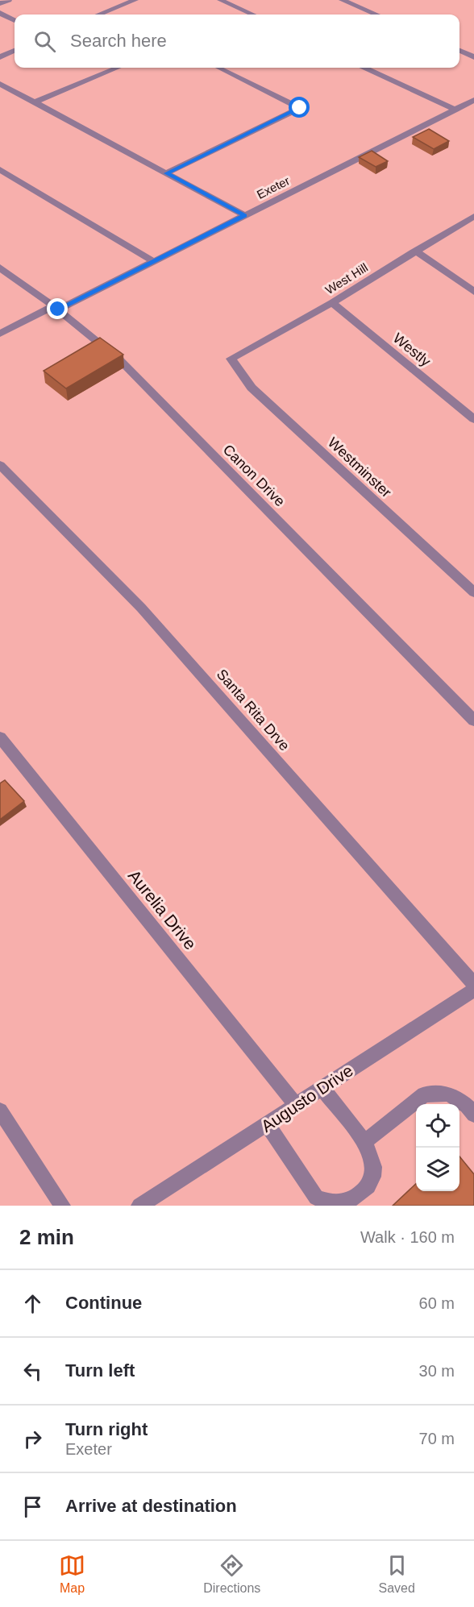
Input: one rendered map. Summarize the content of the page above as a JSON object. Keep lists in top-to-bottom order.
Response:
{
  "streets": {
    "street": [
      "Exeter",
      "West Hill",
      "Westly",
      "Westminster",
      "Canon Drive",
      "Santa Rita Drve",
      "Aurelia Drive",
      "Augusto Drive"
    ]
  },
  "crossings": [
    ["Exeter", "Canon Drive"],
    ["West Hill", "Westly"],
    ["West Hill", "Westminster"],
    ["Aurelia Drive", "Augusto Drive"]
  ],
  "page": {
    "search": "Search here",
    "heading": ["2 min", "Walk · 160 m"],
    "list": [
      ["Continue", "60 m"],
      ["Turn left", "30 m"],
      ["Turn right", "Exeter", "70 m"],
      "Arrive at destination"
    ],
    "nav": ["Map", "Directions", "Saved"]
  }
}
